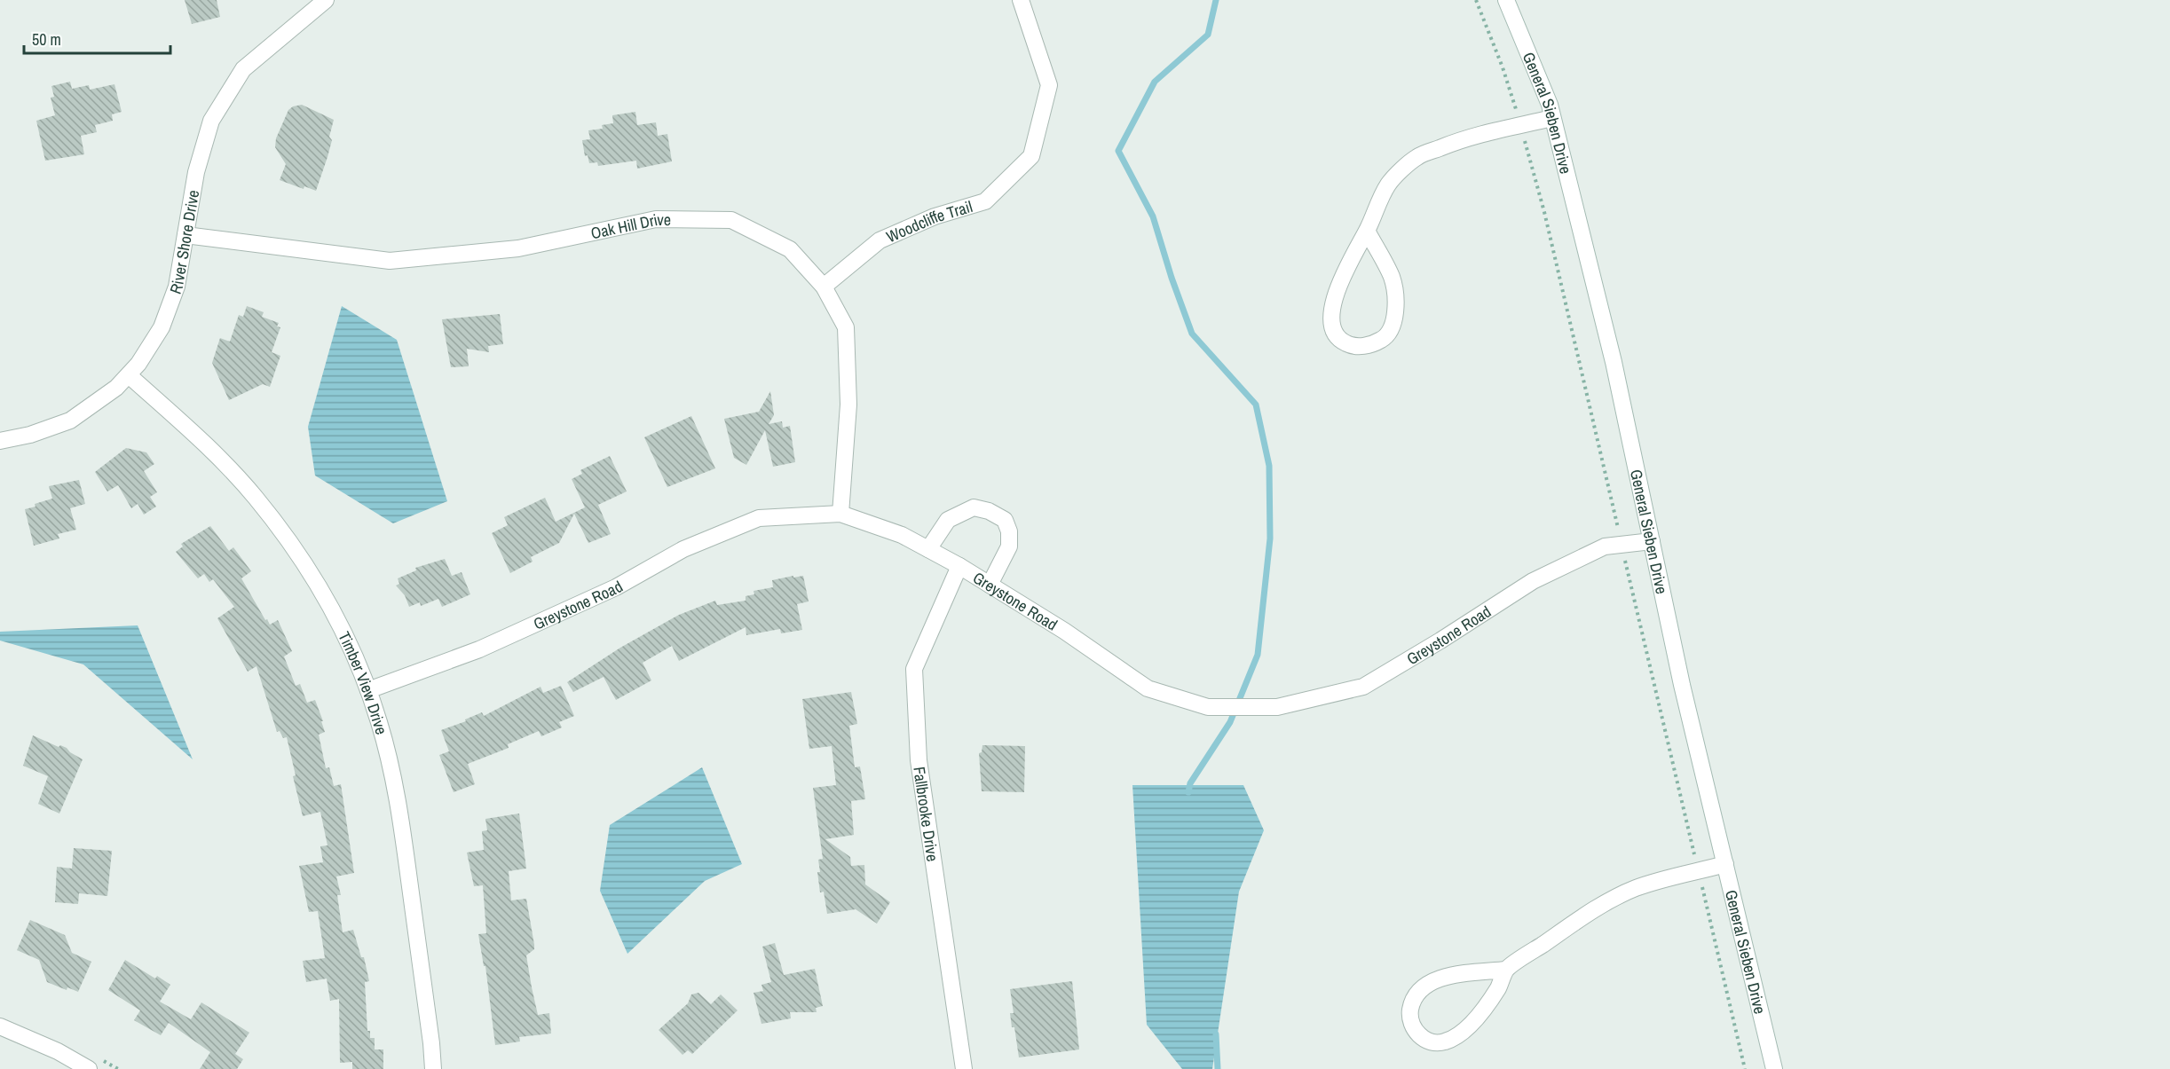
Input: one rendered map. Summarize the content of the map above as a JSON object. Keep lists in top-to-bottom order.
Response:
{
  "streets": {
    "street": [
      "General Sieben Drive",
      "Woodcliffe Trail",
      "Oak Hill Drive",
      "River Shore Drive",
      "Greystone Road",
      "Timber View Drive",
      "Fallbrooke Drive"
    ]
  },
  "crossings": [
    ["General Sieben Drive", "Greystone Road"],
    ["Woodcliffe Trail", "Oak Hill Drive"],
    ["Oak Hill Drive", "River Shore Drive"],
    ["Oak Hill Drive", "Greystone Road"],
    ["River Shore Drive", "Timber View Drive"],
    ["Greystone Road", "Timber View Drive"],
    ["Greystone Road", "Fallbrooke Drive"]
  ],
  "scale_bar": "50 m"
}
